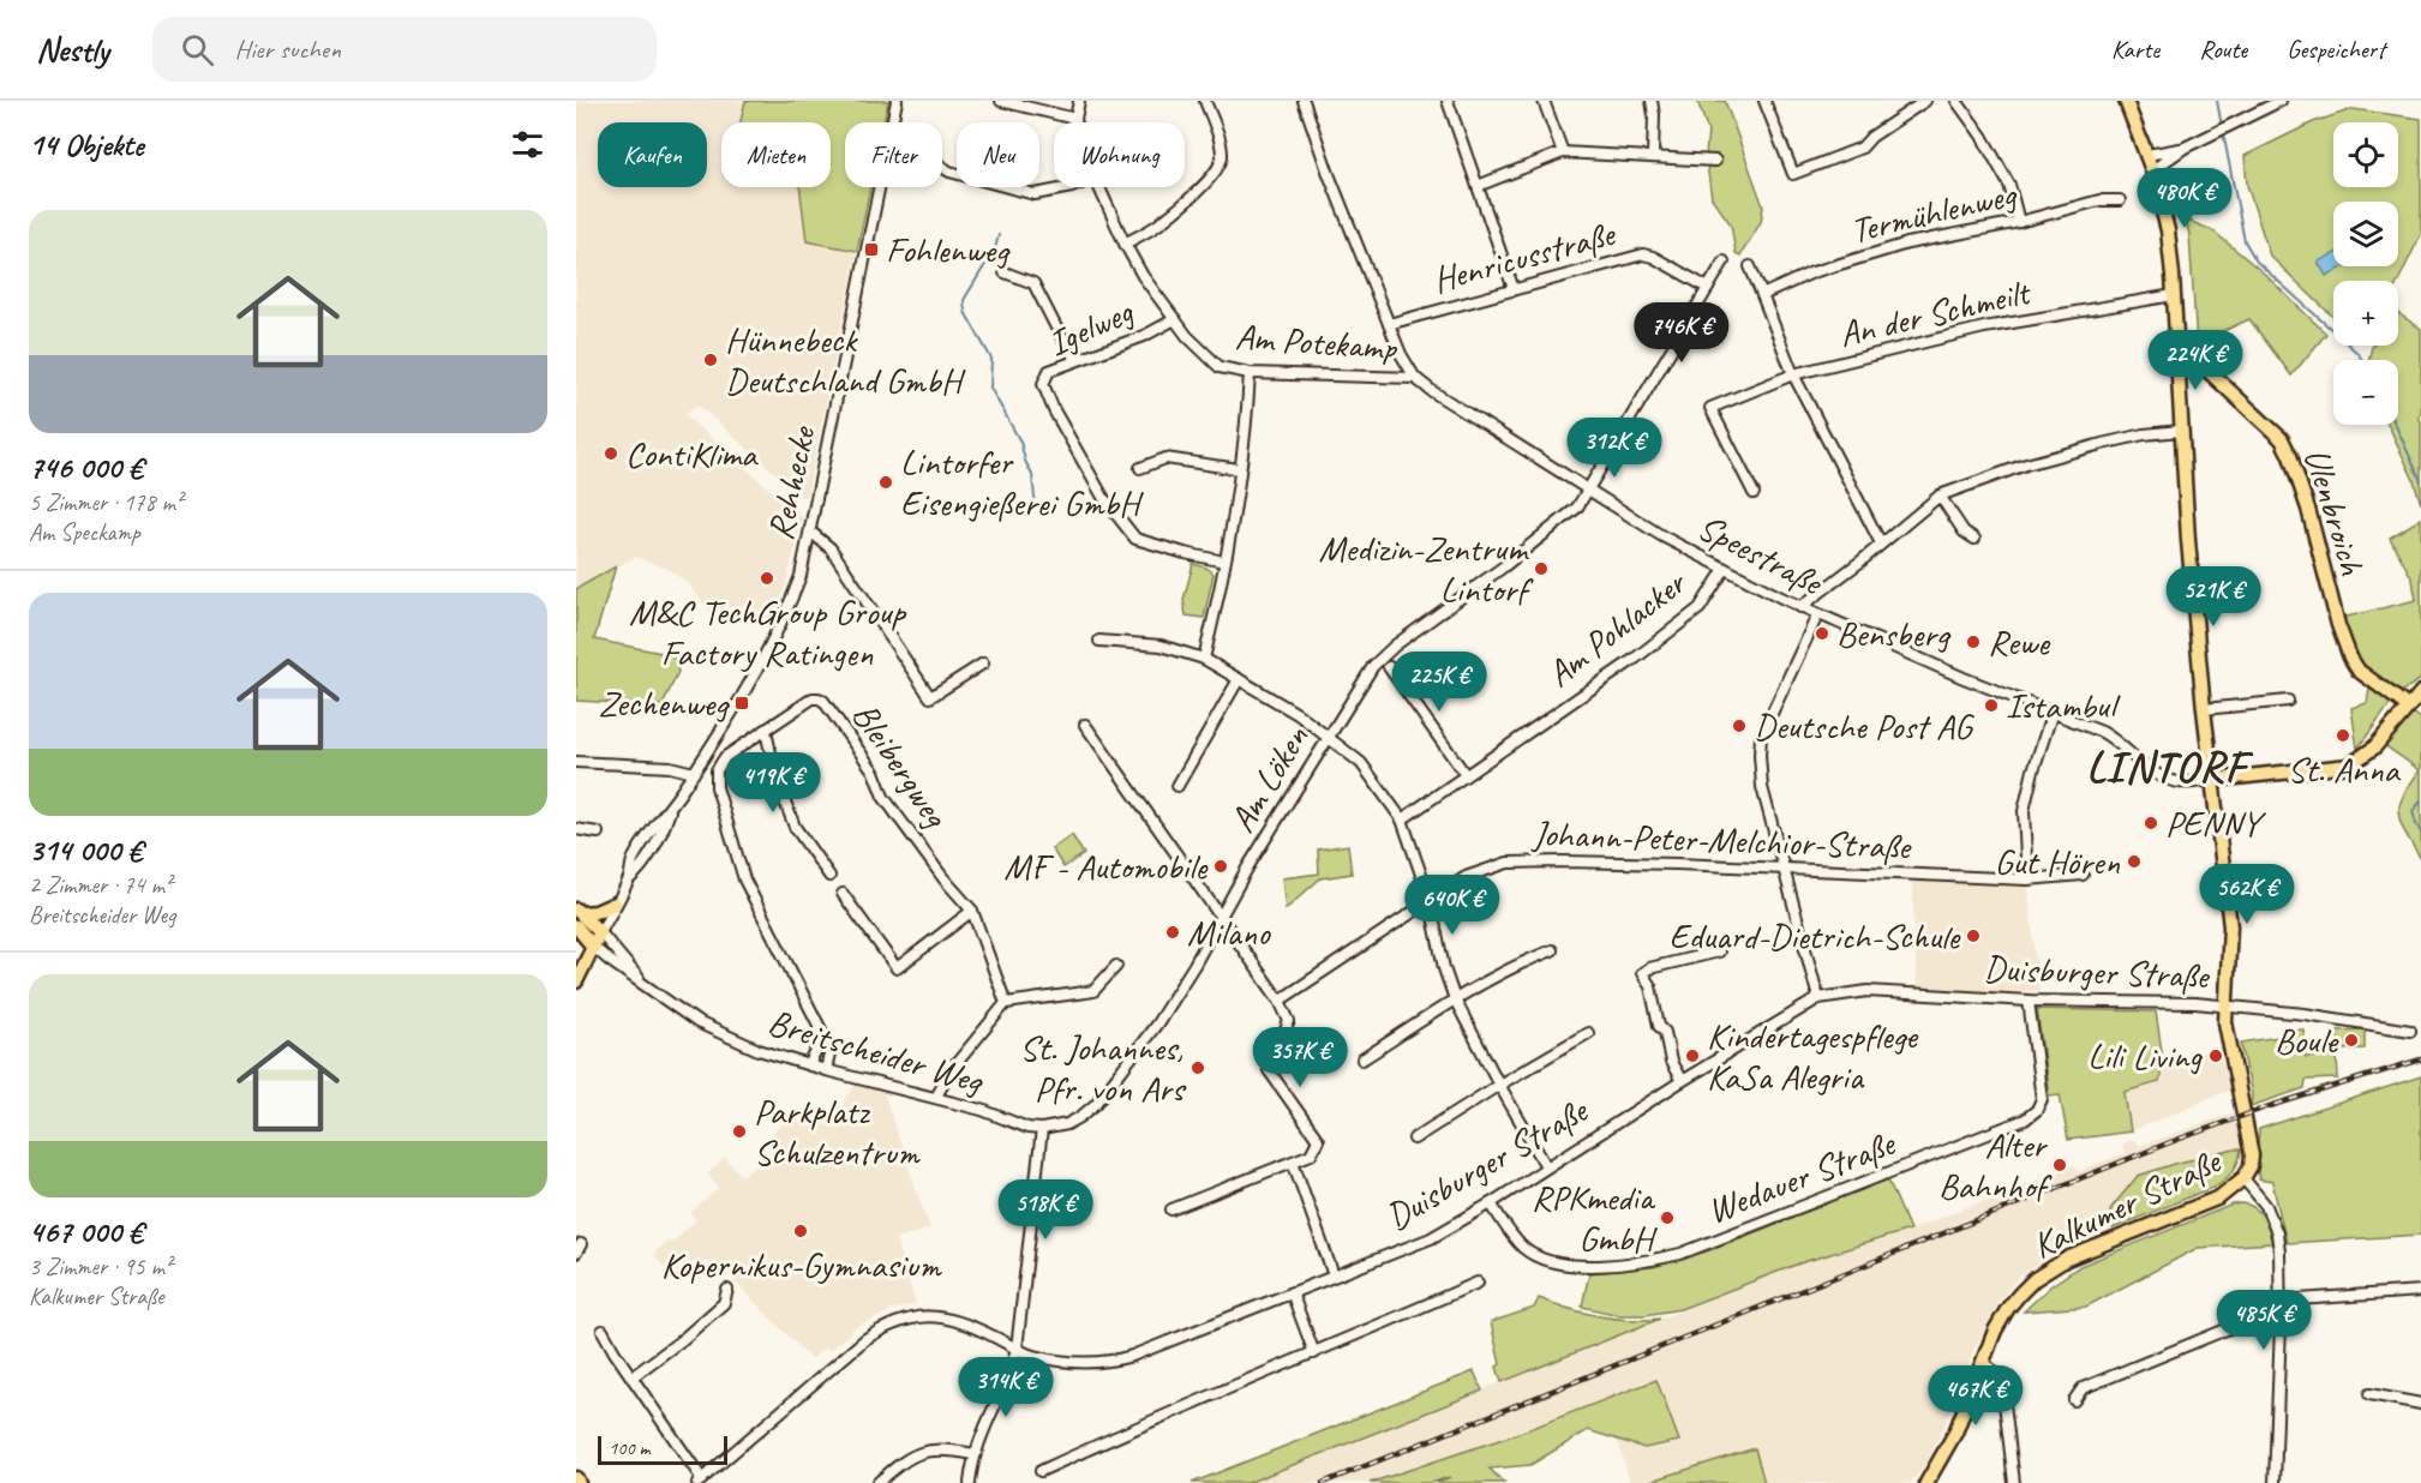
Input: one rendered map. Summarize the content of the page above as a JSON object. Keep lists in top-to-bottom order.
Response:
{
  "streets": {
    "main road": [
      "Rehhecke",
      "Ulenbroich",
      "Breitscheider Weg",
      "Kalkumer Straße"
    ],
    "street": [
      "Termühlenweg",
      "Henricusstraße",
      "An der Schmeilt",
      "Igelweg",
      "Am Potekamp",
      "Speestraße",
      "Am Pohlacker",
      "Bleibergweg",
      "Am Löken",
      "Johann-Peter-Melchior-Straße",
      "Duisburger Straße",
      "Wedauer Straße"
    ]
  },
  "crossings": [
    ["Henricusstraße", "Speestraße"],
    ["Henricusstraße", "Am Löken"],
    ["Igelweg", "Am Potekamp"],
    ["Am Potekamp", "Speestraße"],
    ["Rehhecke", "Breitscheider Weg"],
    ["Speestraße", "Am Pohlacker"],
    ["Speestraße", "Am Löken"],
    ["Bleibergweg", "Breitscheider Weg"],
    ["Am Löken", "Breitscheider Weg"],
    ["Duisburger Straße", "Wedauer Straße"]
  ],
  "districts": ["LINTORF"],
  "places": {
    "transit": ["Fohlenweg", "Zechenweg"],
    "other": [
      "Hünnebeck Deutschland GmbH",
      "ContiKlima",
      "Lintorfer Eisengießerei GmbH",
      "Medizin-Zentrum Lintorf",
      "M&C TechGroup Group Factory Ratingen",
      "Bensberg",
      "Rewe",
      "Istambul",
      "Deutsche Post AG",
      "St. Anna",
      "PENNY",
      "Gut Hören",
      "MF - Automobile",
      "Milano",
      "Eduard-Dietrich-Schule",
      "Boule",
      "Kindertagespflege KaSa Alegria",
      "Lili Living",
      "St. Johannes, Pfr. von Ars",
      "Parkplatz Schulzentrum",
      "Alter Bahnhof",
      "RPKmedia GmbH",
      "Kopernikus-Gymnasium"
    ]
  },
  "scale_bar": "100 m",
  "page": {
    "header": "Nestly",
    "search": "Hier suchen",
    "nav": ["Karte", "Route", "Gespeichert"],
    "heading": "14 Objekte",
    "map_buttons": ["+", "−"],
    "chip": [
      "Kaufen",
      "Mieten",
      "Filter",
      "Neu",
      "Wohnung"
    ],
    "price": [
      "480K €",
      "746K €",
      "224K €",
      "312K €",
      "521K €",
      "225K €",
      "419K €",
      "562K €",
      "640K €",
      "357K €",
      "518K €",
      "485K €",
      "314K €",
      "467K €"
    ],
    "list": [
      {
        "name": "746 000 €",
        "note": "5 Zimmer · 178 m² · Am Speckamp"
      },
      {
        "name": "314 000 €",
        "note": "2 Zimmer · 74 m² · Breitscheider Weg"
      },
      {
        "name": "467 000 €",
        "note": "3 Zimmer · 95 m² · Kalkumer Straße"
      }
    ],
    "scale": "100 m"
  }
}
